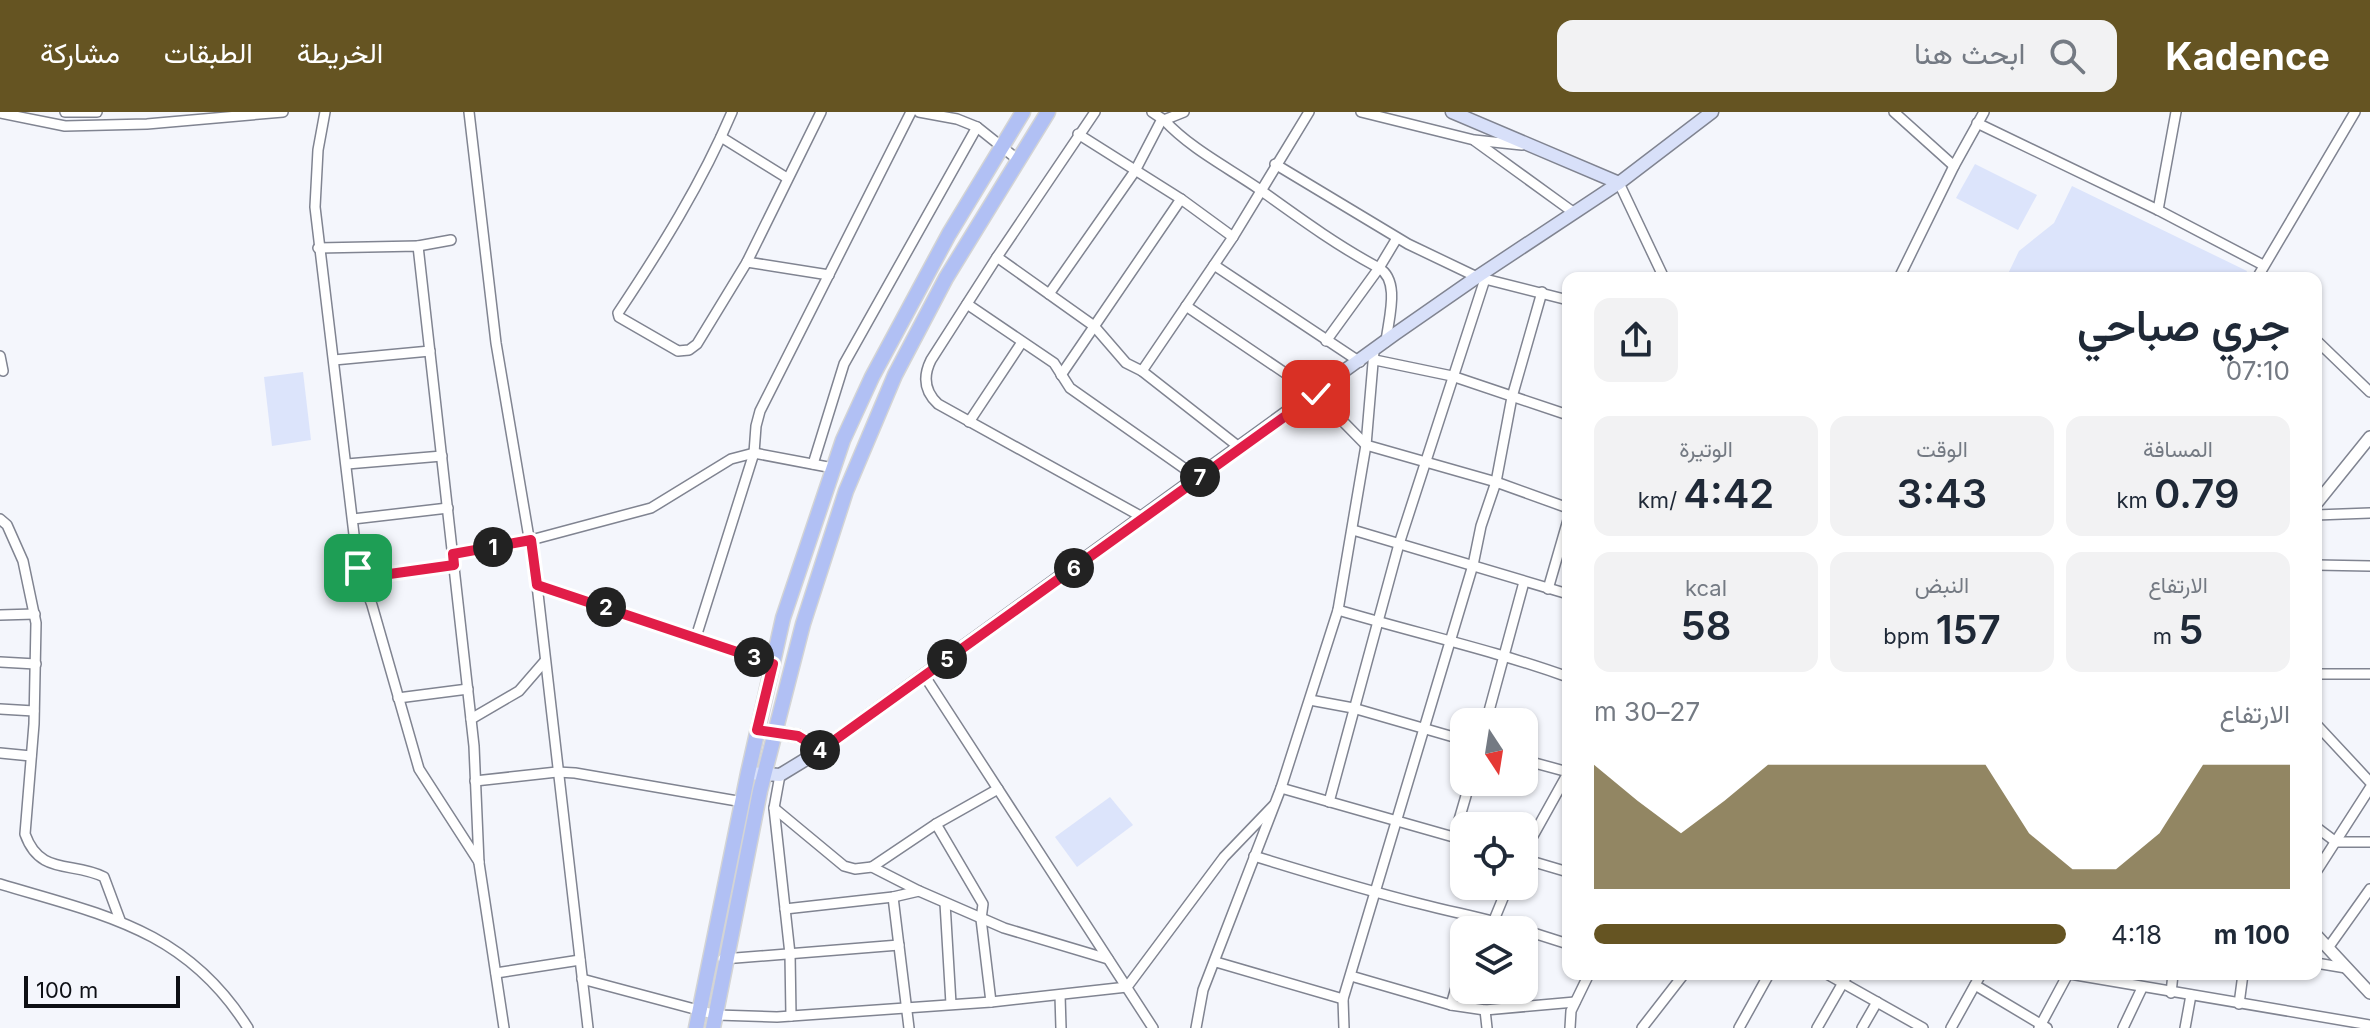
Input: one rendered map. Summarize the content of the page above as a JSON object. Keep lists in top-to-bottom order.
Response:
{
  "scale_bar": "100 m",
  "north": "bottom",
  "page": {
    "header": "Kadence",
    "search": "ابحث هنا",
    "nav": ["الخريطة", "الطبقات", "مشاركة"],
    "heading": ["جري صباحي", "07:10"],
    "stats": [
      ["المسافة", "0.79 km"],
      ["الوقت", "3:43"],
      ["الوتيرة", "4:42 /km"],
      ["الارتفاع", "5 m"],
      ["النبض", "157 bpm"],
      ["kcal", "58"]
    ],
    "pins": [
      "7",
      "1",
      "6",
      "2",
      "3",
      "5",
      "4"
    ],
    "chart": ["الارتفاع", "27–30 m"],
    "list": [
      {
        "name": "100 m",
        "note": "4:18"
      }
    ],
    "scale": "100 m"
  }
}
